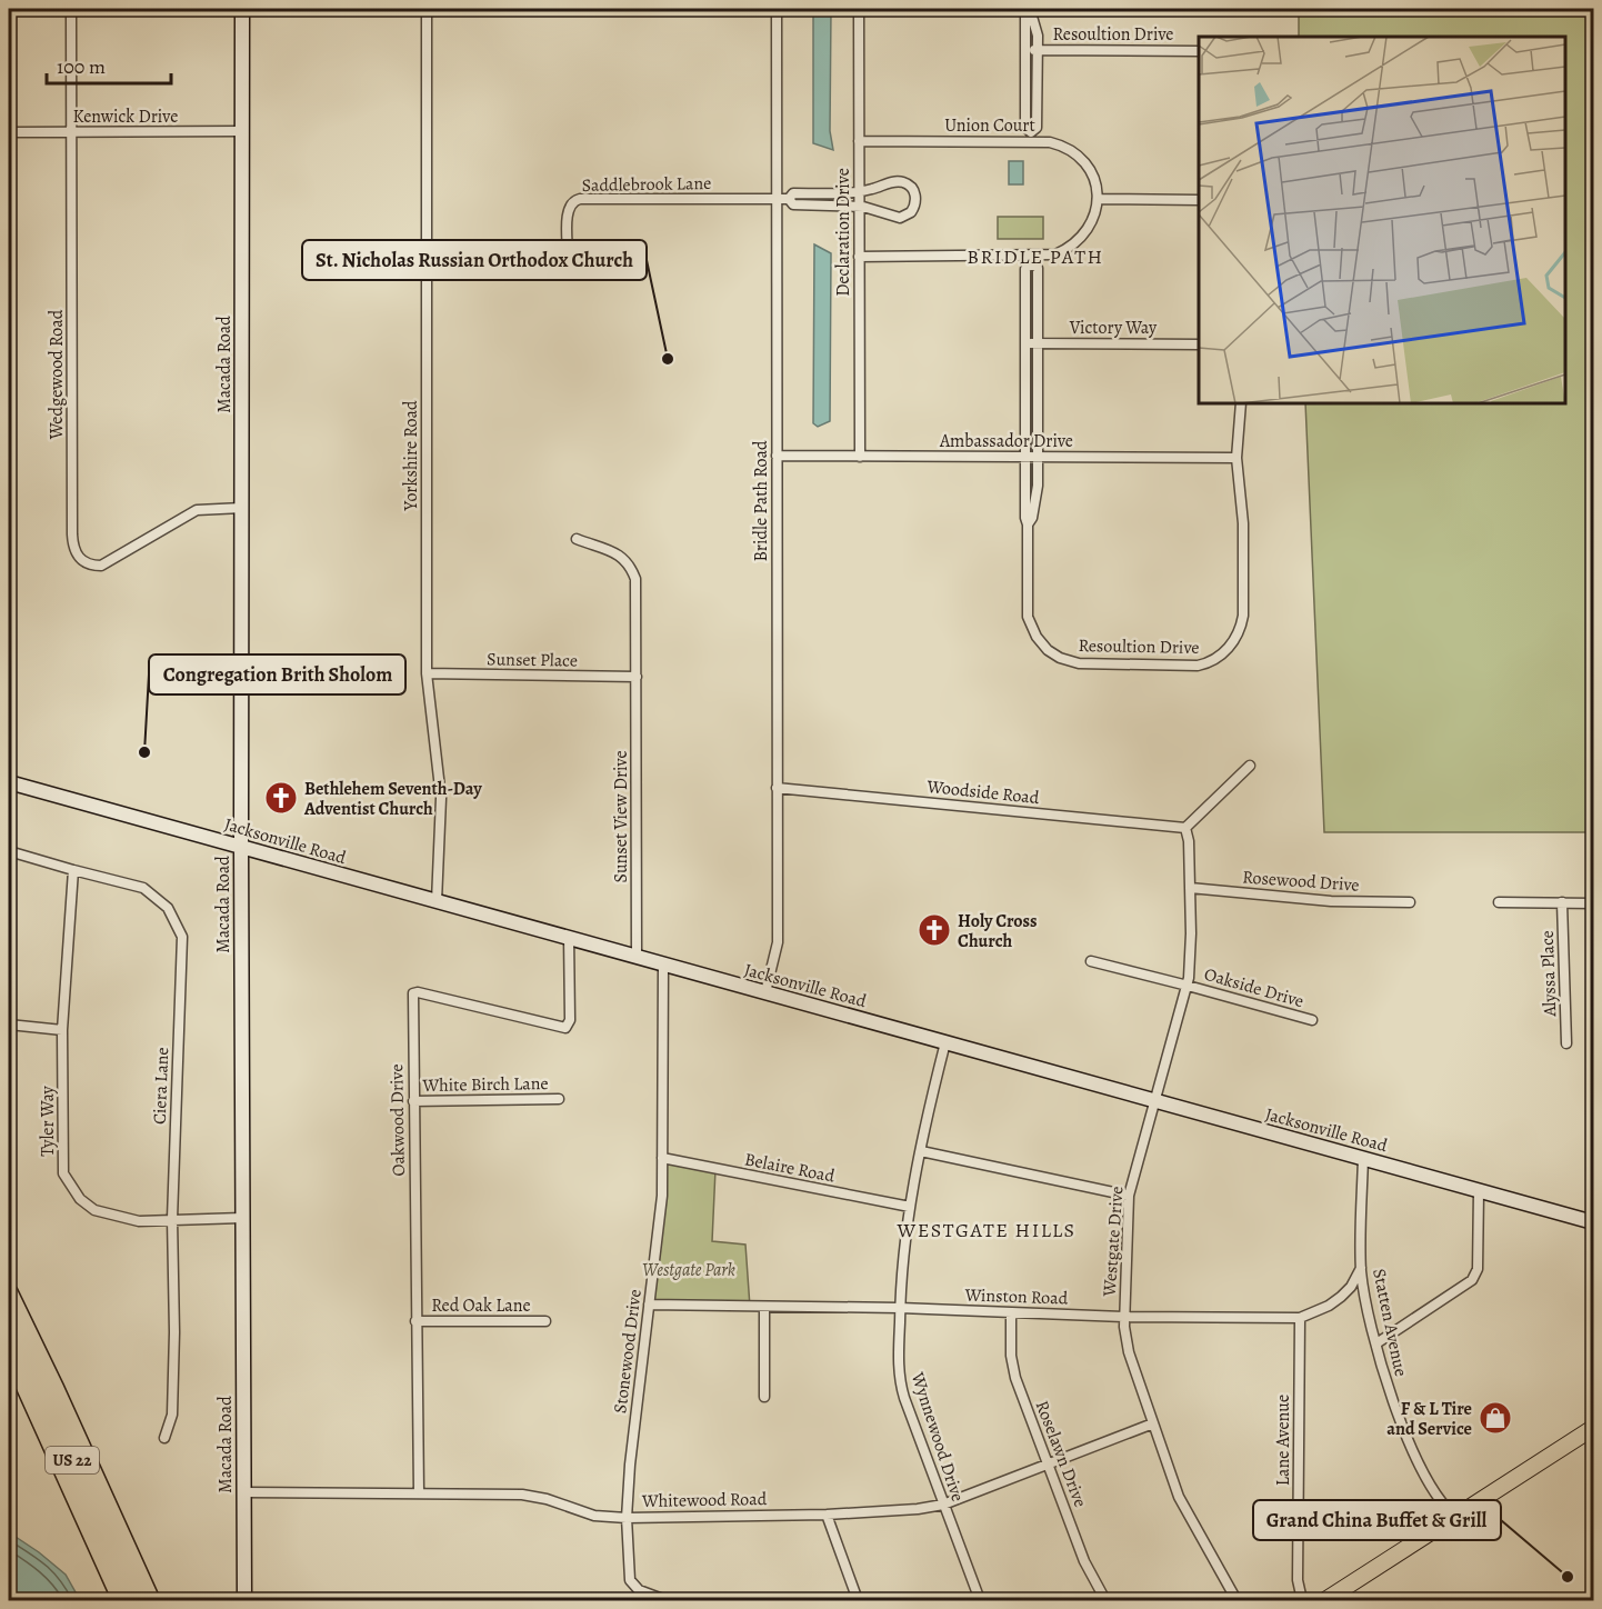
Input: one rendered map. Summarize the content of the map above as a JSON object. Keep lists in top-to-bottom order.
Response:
{
  "streets": {
    "highway": ["US 22"],
    "street": [
      "Resoultion Drive",
      "Kenwick Drive",
      "Union Court",
      "Saddlebrook Lane",
      "Declaration Drive",
      "Victory Way",
      "Macada Road",
      "Wedgewood Road",
      "Ambassador Drive",
      "Yorkshire Road",
      "Bridle Path Road",
      "Sunset Place",
      "Woodside Road",
      "Sunset View Drive",
      "Jacksonville Road",
      "Rosewood Drive",
      "Alyssa Place",
      "Oakside Drive",
      "White Birch Lane",
      "Ciera Lane",
      "Oakwood Drive",
      "Tyler Way",
      "Belaire Road",
      "Westgate Drive",
      "Winston Road",
      "Red Oak Lane",
      "Statten Avenue",
      "Stonewood Drive",
      "Wynnewood Drive",
      "Lane Avenue",
      "Roselawn Drive",
      "Whitewood Road"
    ]
  },
  "crossings": [
    ["Resoultion Drive", "Victory Way"],
    ["Resoultion Drive", "Ambassador Drive"],
    ["Kenwick Drive", "Macada Road"],
    ["Kenwick Drive", "Wedgewood Road"],
    ["Union Court", "Declaration Drive"],
    ["Saddlebrook Lane", "Bridle Path Road"],
    ["Declaration Drive", "Ambassador Drive"],
    ["Macada Road", "Wedgewood Road"],
    ["Macada Road", "Jacksonville Road"],
    ["Macada Road", "Tyler Way"],
    ["Macada Road", "Whitewood Road"],
    ["Ambassador Drive", "Bridle Path Road"],
    ["Yorkshire Road", "Sunset Place"],
    ["Yorkshire Road", "Jacksonville Road"],
    ["Bridle Path Road", "Woodside Road"],
    ["Bridle Path Road", "Jacksonville Road"],
    ["Sunset Place", "Sunset View Drive"],
    ["Woodside Road", "Westgate Drive"],
    ["Sunset View Drive", "Jacksonville Road"],
    ["Jacksonville Road", "Oakwood Drive"],
    ["Jacksonville Road", "Westgate Drive"],
    ["Jacksonville Road", "Statten Avenue"],
    ["Jacksonville Road", "Stonewood Drive"],
    ["Jacksonville Road", "Wynnewood Drive"],
    ["Rosewood Drive", "Westgate Drive"],
    ["Oakside Drive", "Westgate Drive"],
    ["White Birch Lane", "Oakwood Drive"],
    ["Ciera Lane", "Tyler Way"],
    ["Oakwood Drive", "Red Oak Lane"],
    ["Oakwood Drive", "Whitewood Road"],
    ["Belaire Road", "Stonewood Drive"],
    ["Belaire Road", "Wynnewood Drive"],
    ["Westgate Drive", "Winston Road"],
    ["Westgate Drive", "Whitewood Road"],
    ["Winston Road", "Statten Avenue"],
    ["Winston Road", "Stonewood Drive"],
    ["Winston Road", "Wynnewood Drive"],
    ["Winston Road", "Lane Avenue"],
    ["Winston Road", "Roselawn Drive"],
    ["Stonewood Drive", "Whitewood Road"],
    ["Wynnewood Drive", "Whitewood Road"],
    ["Roselawn Drive", "Whitewood Road"]
  ],
  "districts": ["BRIDLE PATH", "WESTGATE HILLS"],
  "parks": ["Westgate Park"],
  "places": {
    "other": ["St. Nicholas Russian Orthodox Church", "Congregation Brith Sholom", "Grand China Buffet & Grill"],
    "church": ["Bethlehem Seventh-Day Adventist Church", "Holy Cross Church"],
    "shop": ["F & L Tire and Service"]
  },
  "scale_bar": "100 m"
}
